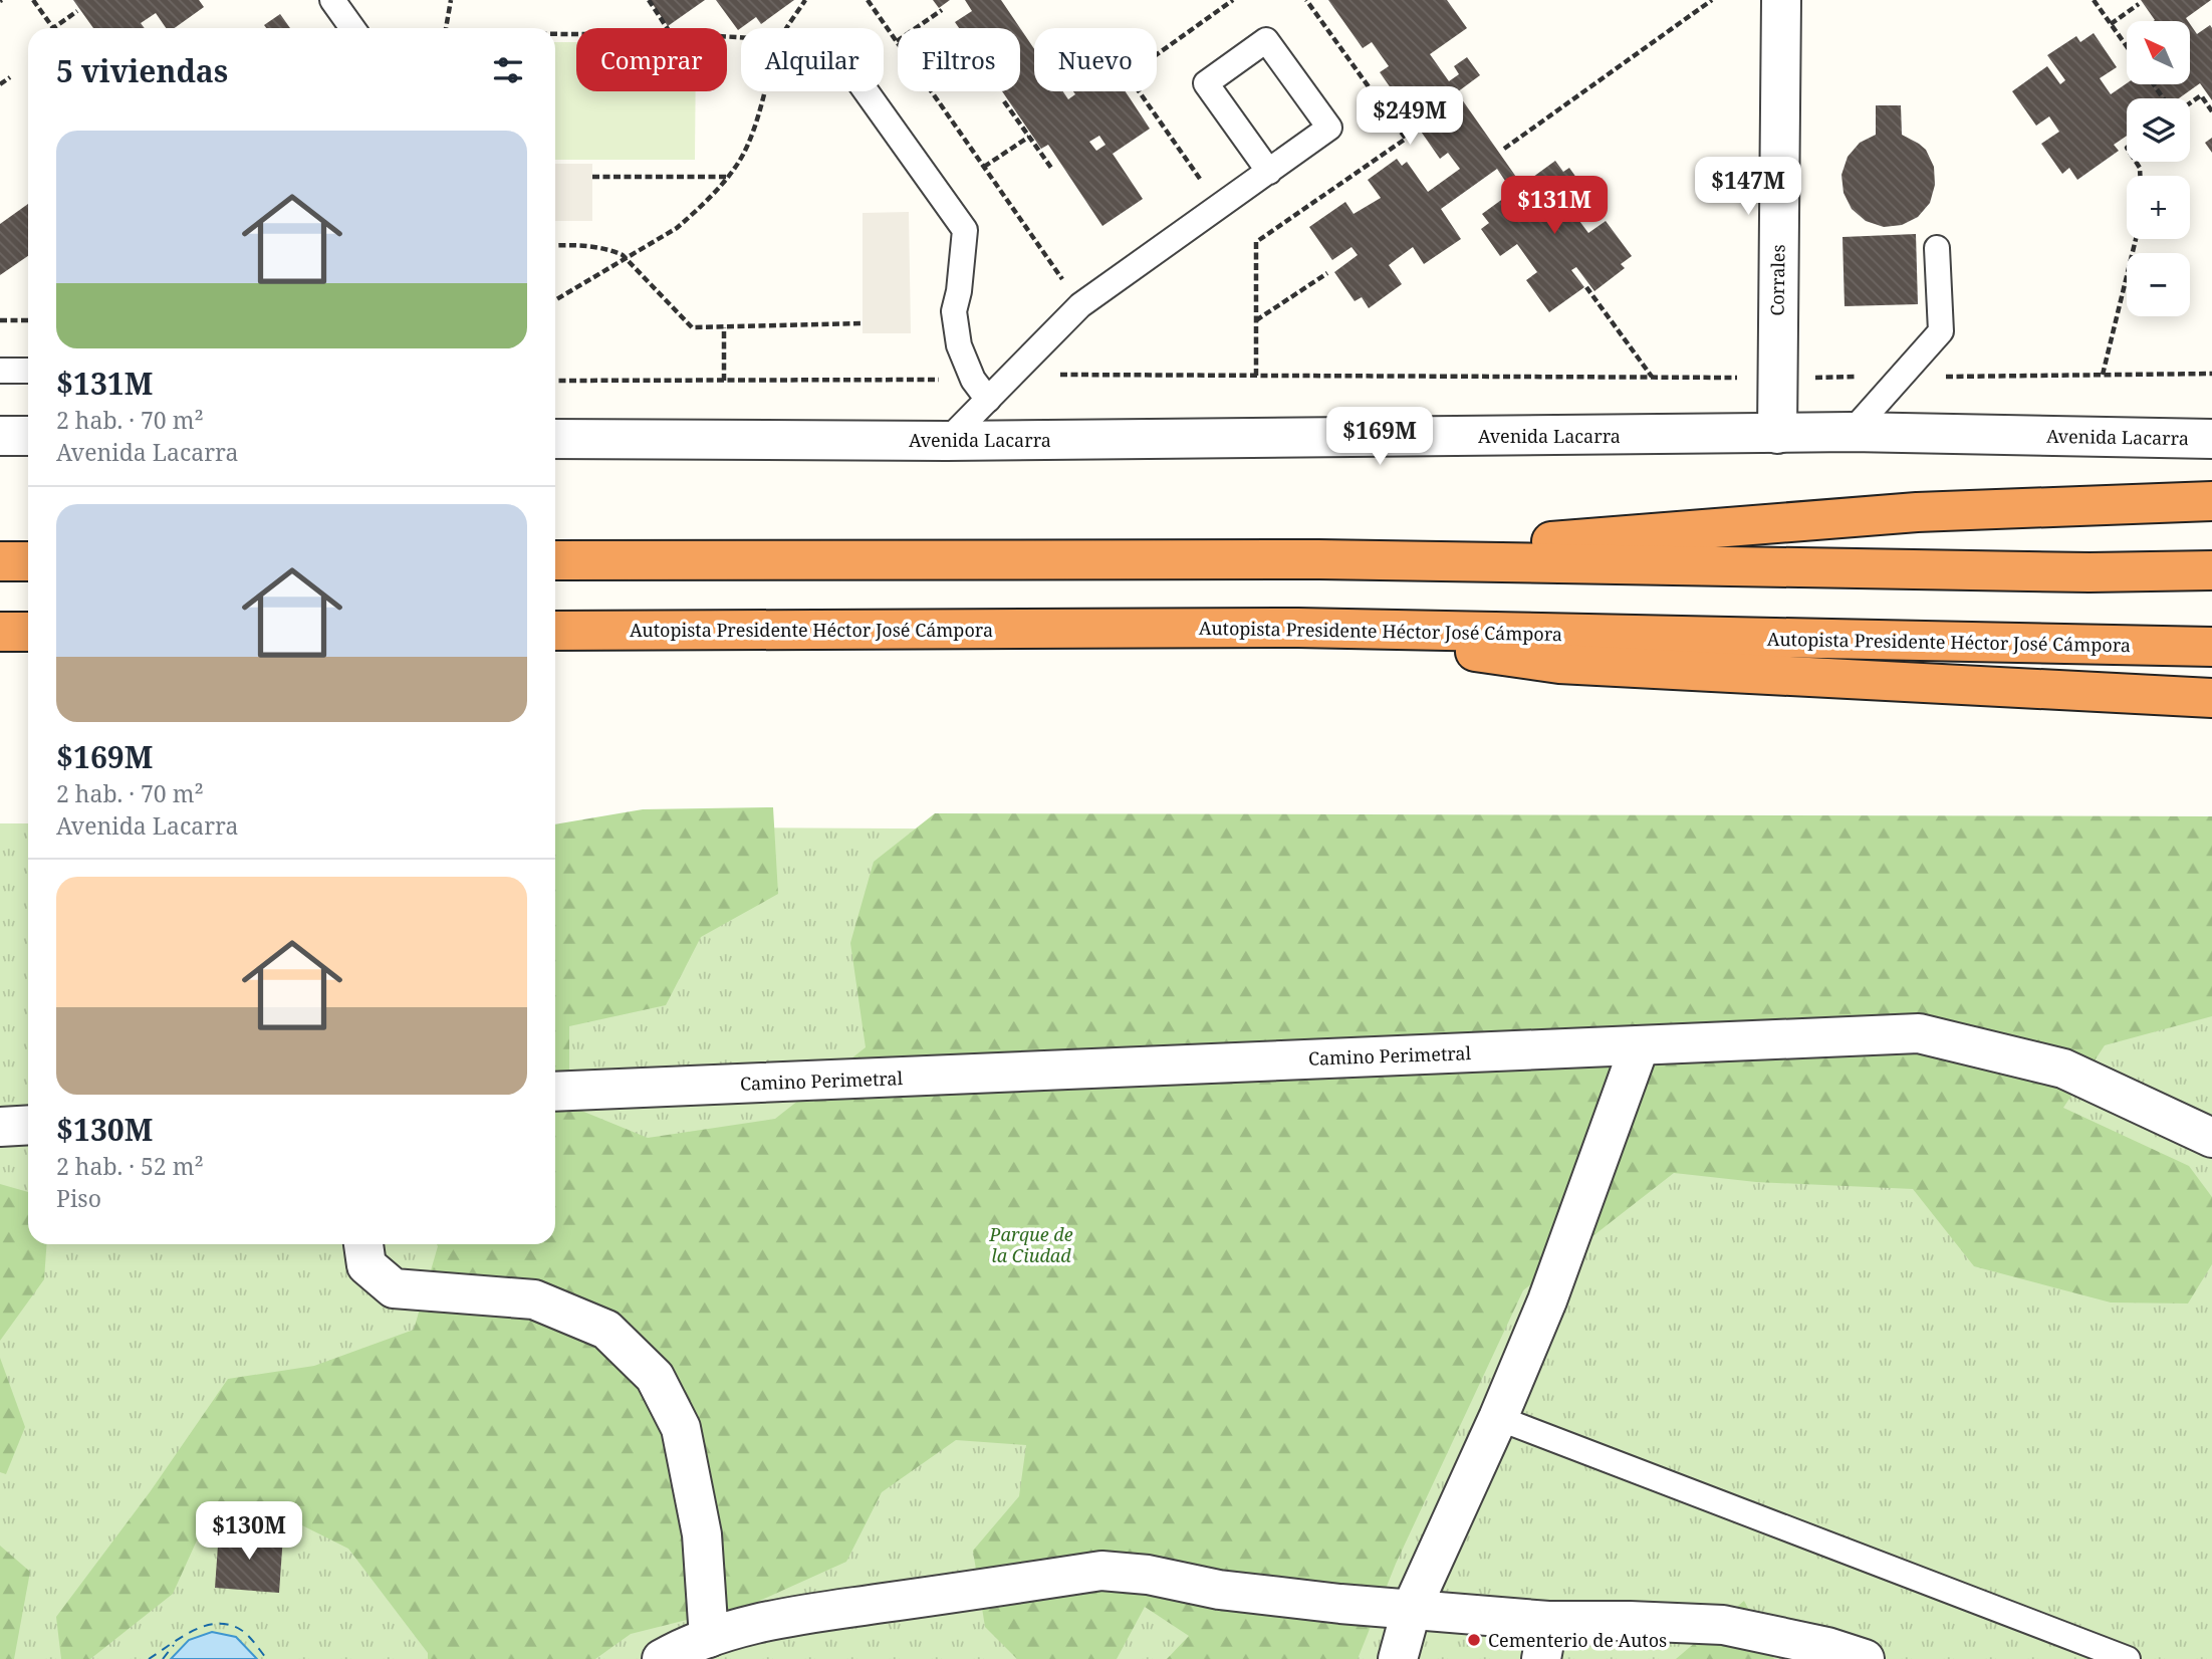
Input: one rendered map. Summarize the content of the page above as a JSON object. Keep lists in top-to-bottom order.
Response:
{
  "streets": {
    "highway": ["Autopista Presidente Héctor José Cámpora"],
    "street": ["Corrales", "Avenida Lacarra", "Camino Perimetral"]
  },
  "crossings": [
    ["Corrales", "Avenida Lacarra"]
  ],
  "parks": ["Parque de la Ciudad"],
  "places": ["Cementerio de Autos"],
  "north": "top left",
  "page": {
    "map_buttons": ["+", "−"],
    "chip": [
      "Comprar",
      "Alquilar",
      "Filtros",
      "Nuevo"
    ],
    "heading": "5 viviendas",
    "price": [
      "$249M",
      "$147M",
      "$131M",
      "$169M",
      "$130M"
    ],
    "list": [
      {
        "name": "$131M",
        "note": "2 hab. · 70 m² · Avenida Lacarra"
      },
      {
        "name": "$169M",
        "note": "2 hab. · 70 m² · Avenida Lacarra"
      },
      {
        "name": "$130M",
        "note": "2 hab. · 52 m² · Piso"
      }
    ]
  }
}
